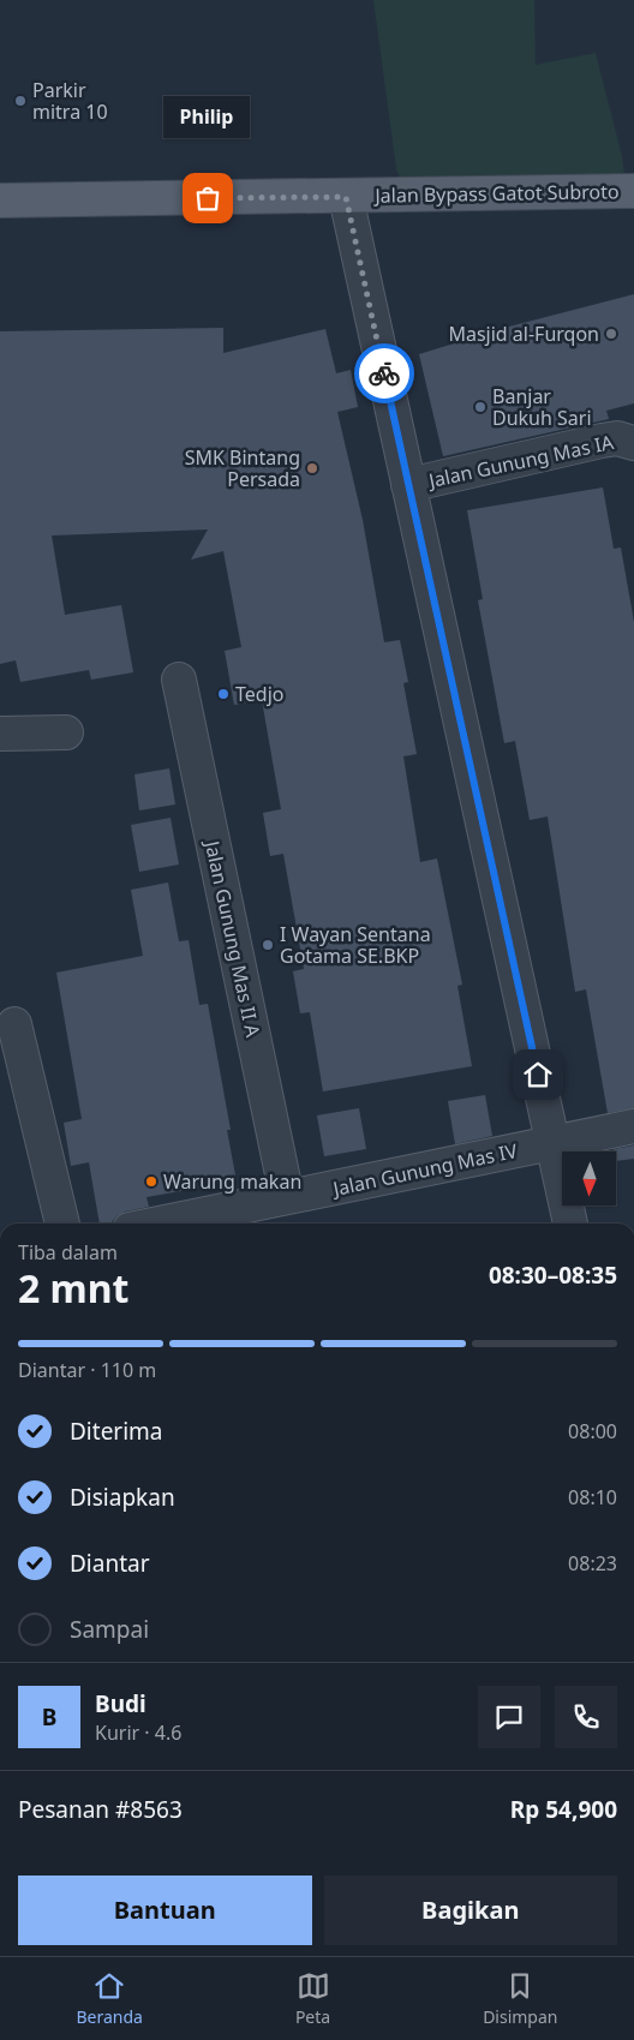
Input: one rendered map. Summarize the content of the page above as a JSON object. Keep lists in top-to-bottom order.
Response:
{
  "streets": {
    "main road": ["Jalan Bypass Gatot Subroto"],
    "street": ["Jalan Gunung Mas IA", "Jalan Gunung Mas II A", "Jalan Gunung Mas IV"]
  },
  "crossings": [
    ["Jalan Gunung Mas II A", "Jalan Gunung Mas IV"]
  ],
  "places": [
    "Parkir mitra 10",
    "Philip",
    "Masjid al-Furqon",
    "Banjar Dukuh Sari",
    "SMK Bintang Persada",
    "Tedjo",
    "I Wayan Sentana Gotama SE.BKP",
    "Warung makan"
  ],
  "north": "bottom",
  "page": {
    "bubble": "Philip",
    "heading": ["2 mnt", "Tiba dalam", "08:30–08:35"],
    "panel": [
      "Budi",
      "Kurir · 4.6",
      "Pesanan #8563",
      "Rp 54,900"
    ],
    "bar": "Diantar · 110 m",
    "list": [
      ["Diterima", "08:00"],
      ["Disiapkan", "08:10"],
      ["Diantar", "08:23"],
      "Sampai"
    ],
    "round": "B",
    "buttons": ["Bantuan", "Bagikan"],
    "tabs": ["Beranda", "Peta", "Disimpan"]
  }
}
